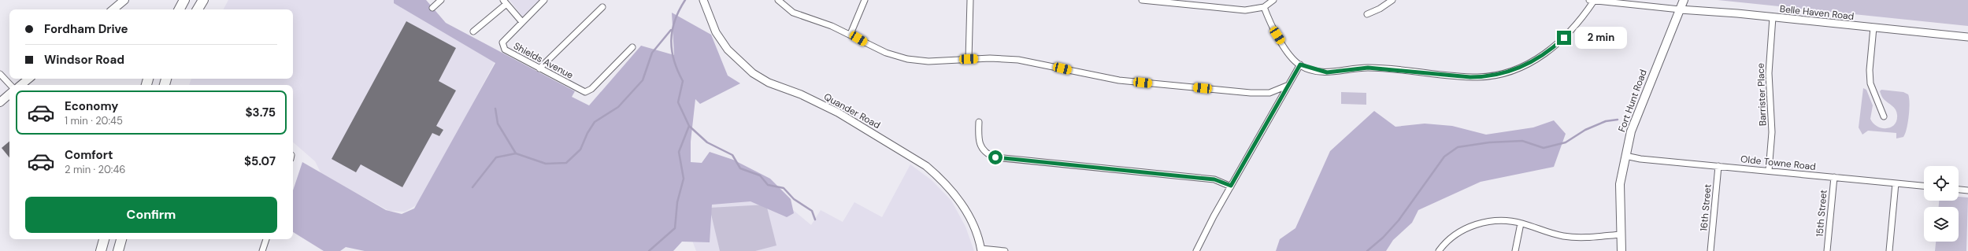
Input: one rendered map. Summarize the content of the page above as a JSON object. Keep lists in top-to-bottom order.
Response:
{
  "streets": {
    "main road": ["Fort Hunt Road"],
    "street": [
      "Belle Haven Road",
      "Shields Avenue",
      "Barrister Place",
      "Quander Road",
      "Olde Towne Road",
      "16th Street",
      "15th Street"
    ]
  },
  "crossings": [
    ["Belle Haven Road", "Barrister Place"],
    ["Belle Haven Road", "Fort Hunt Road"],
    ["Barrister Place", "Olde Towne Road"],
    ["Fort Hunt Road", "Olde Towne Road"],
    ["Olde Towne Road", "16th Street"],
    ["Olde Towne Road", "15th Street"]
  ],
  "page": {
    "banner": ["Fordham Drive", "Windsor Road"],
    "bubble": "2 min",
    "list": [
      {
        "name": "Economy",
        "note": "1 min · 20:45",
        "value": "$3.75"
      },
      {
        "name": "Comfort",
        "note": "2 min · 20:46",
        "value": "$5.07"
      }
    ],
    "buttons": "Confirm"
  }
}
